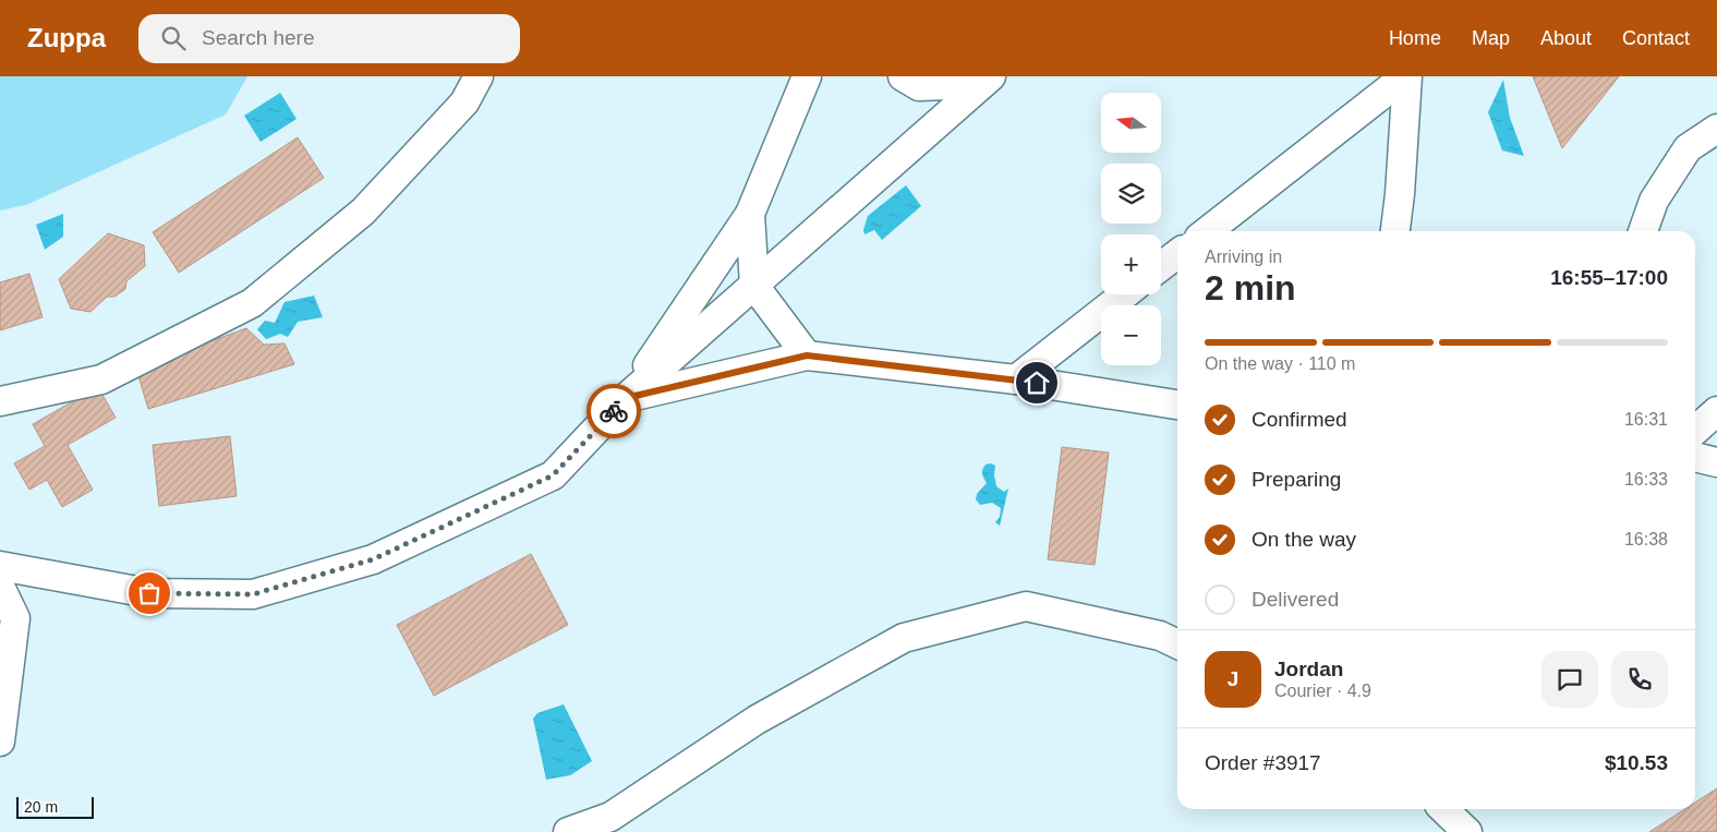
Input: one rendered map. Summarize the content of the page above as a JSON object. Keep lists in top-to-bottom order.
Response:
{
  "scale_bar": "20 m",
  "north": "left",
  "page": {
    "header": "Zuppa",
    "search": "Search here",
    "nav": [
      "Home",
      "Map",
      "About",
      "Contact"
    ],
    "map_buttons": ["+", "−"],
    "heading": ["2 min", "Arriving in", "16:55–17:00"],
    "panel": [
      "Jordan",
      "Courier · 4.9",
      "Order #3917",
      "$10.53"
    ],
    "bar": "On the way · 110 m",
    "list": [
      ["Confirmed", "16:31"],
      ["Preparing", "16:33"],
      ["On the way", "16:38"],
      "Delivered"
    ],
    "round": "J",
    "scale": "20 m"
  }
}
